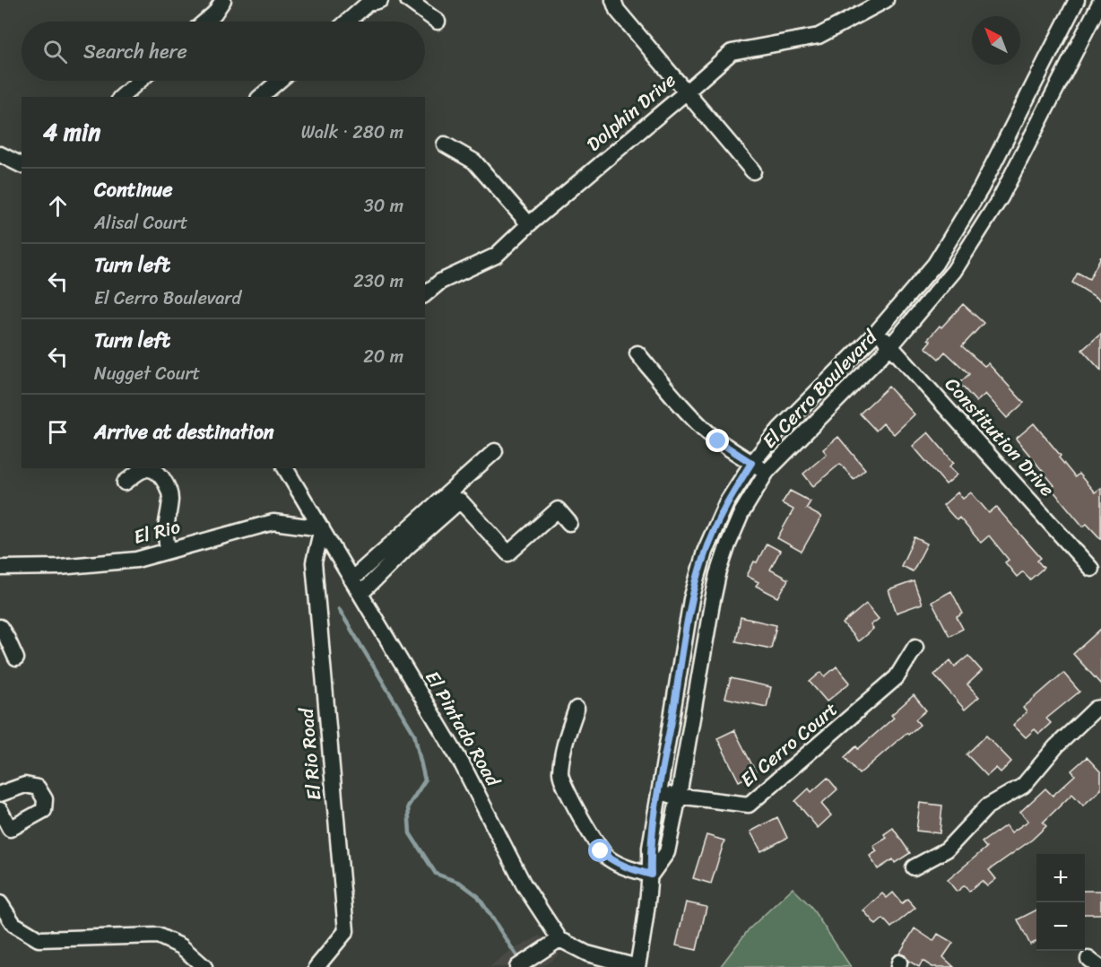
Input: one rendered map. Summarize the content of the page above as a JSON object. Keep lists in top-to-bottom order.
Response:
{
  "streets": {
    "street": [
      "Dolphin Drive",
      "El Cerro Boulevard",
      "Constitution Drive",
      "El Rio",
      "El Pintado Road",
      "El Cerro Court",
      "El Rio Road"
    ]
  },
  "crossings": [
    ["El Cerro Boulevard", "Constitution Drive"],
    ["El Cerro Boulevard", "El Pintado Road"],
    ["El Cerro Boulevard", "El Cerro Court"],
    ["El Rio", "El Pintado Road"],
    ["El Rio", "El Rio Road"],
    ["El Pintado Road", "El Rio Road"]
  ],
  "north": "top left",
  "page": {
    "search": "Search here",
    "heading": ["4 min", "Walk · 280 m"],
    "list": [
      ["Continue", "Alisal Court", "30 m"],
      ["Turn left", "El Cerro Boulevard", "230 m"],
      ["Turn left", "Nugget Court", "20 m"],
      "Arrive at destination"
    ],
    "map_buttons": ["+", "−"]
  }
}
